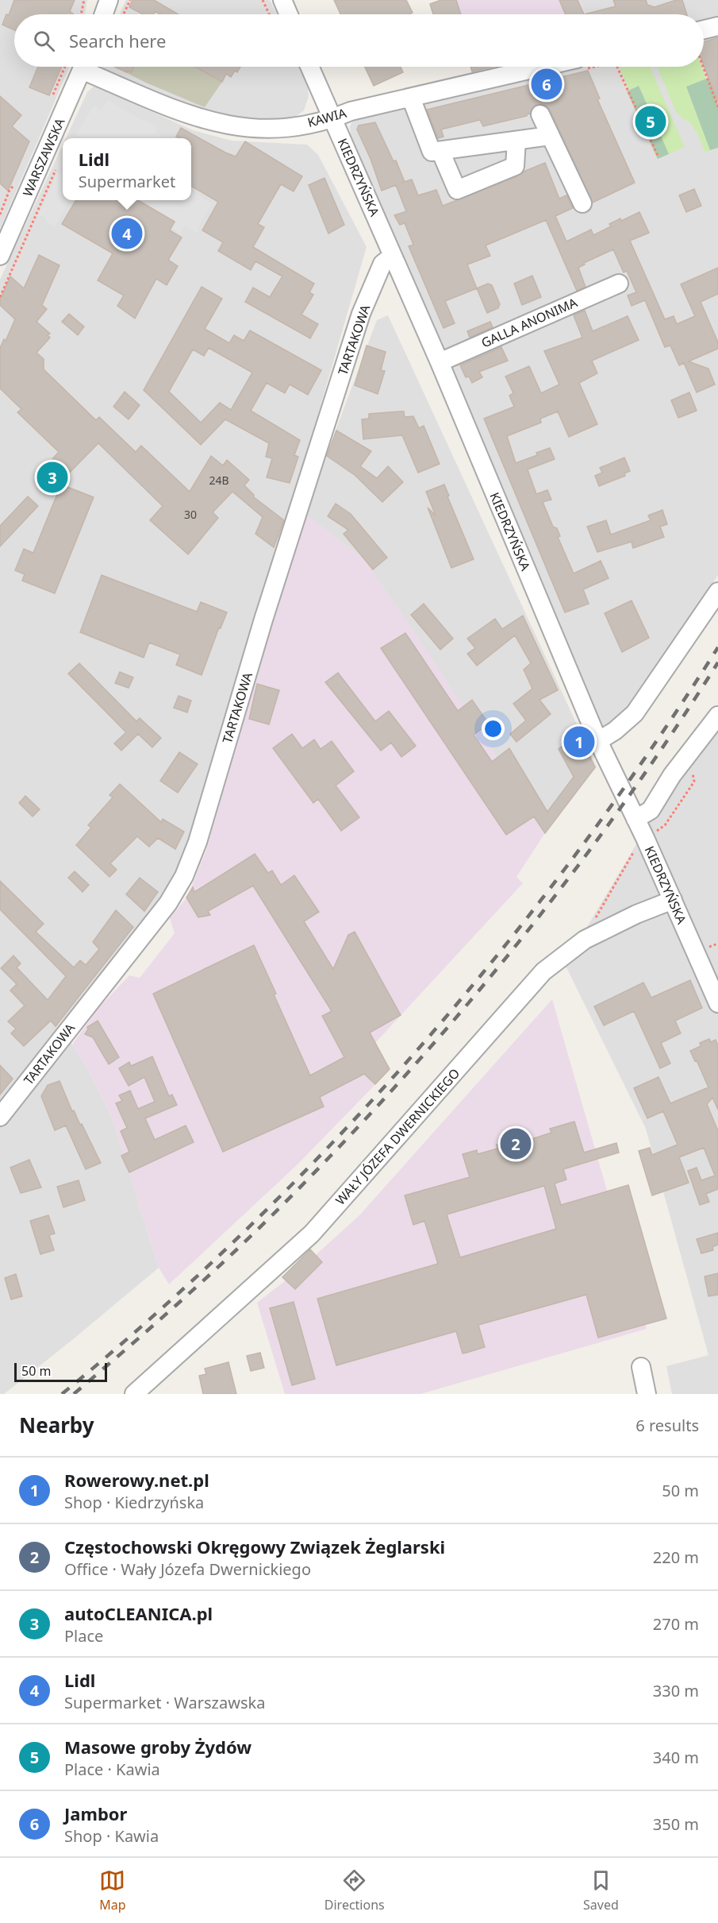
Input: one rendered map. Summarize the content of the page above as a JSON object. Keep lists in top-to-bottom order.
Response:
{
  "streets": {
    "street": [
      "KAWIA",
      "WARSZAWSKA",
      "KIEDRZYŃSKA",
      "GALLA ANONIMA",
      "TARTAKOWA",
      "WAŁY JÓZEFA DWERNICKIEGO"
    ]
  },
  "crossings": [
    ["KAWIA", "KIEDRZYŃSKA"],
    ["KIEDRZYŃSKA", "GALLA ANONIMA"],
    ["KIEDRZYŃSKA", "TARTAKOWA"],
    ["KIEDRZYŃSKA", "WAŁY JÓZEFA DWERNICKIEGO"]
  ],
  "house_numbers": ["24B", "30"],
  "scale_bar": "50 m",
  "page": {
    "search": "Search here",
    "pins": [
      "6",
      "5",
      "4",
      "3",
      "1",
      "2"
    ],
    "popup": ["Lidl", "Supermarket"],
    "scale": "50 m",
    "heading": ["Nearby", "6 results"],
    "list": [
      {
        "mark": "1",
        "name": "Rowerowy.net.pl",
        "note": "Shop · Kiedrzyńska",
        "value": "50 m"
      },
      {
        "mark": "2",
        "name": "Częstochowski Okręgowy Związek Żeglarski",
        "note": "Office · Wały Józefa Dwernickiego",
        "value": "220 m"
      },
      {
        "mark": "3",
        "name": "autoCLEANICA.pl",
        "note": "Place",
        "value": "270 m"
      },
      {
        "mark": "4",
        "name": "Lidl",
        "note": "Supermarket · Warszawska",
        "value": "330 m"
      },
      {
        "mark": "5",
        "name": "Masowe groby Żydów",
        "note": "Place · Kawia",
        "value": "340 m"
      },
      {
        "mark": "6",
        "name": "Jambor",
        "note": "Shop · Kawia",
        "value": "350 m"
      }
    ],
    "nav": ["Map", "Directions", "Saved"]
  }
}
